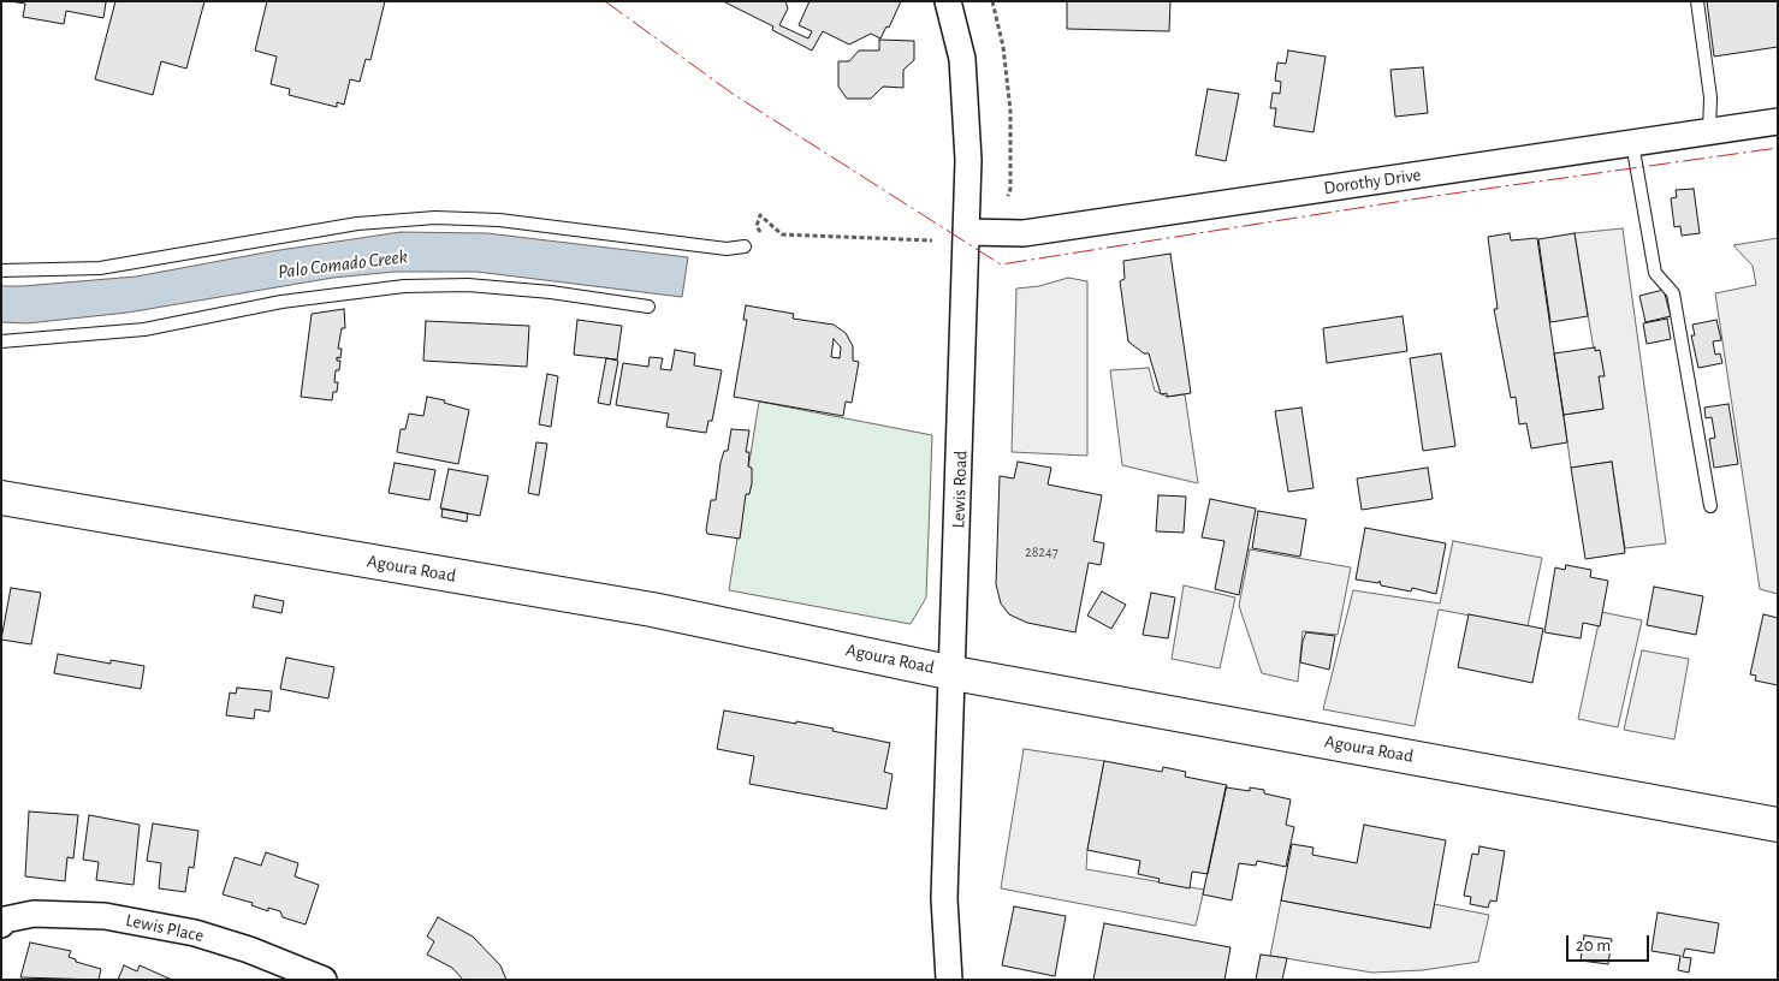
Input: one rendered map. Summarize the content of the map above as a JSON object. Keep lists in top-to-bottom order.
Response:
{
  "streets": {
    "main road": ["Agoura Road"],
    "street": ["Dorothy Drive", "Lewis Road", "Lewis Place"]
  },
  "crossings": [
    ["Dorothy Drive", "Lewis Road"],
    ["Lewis Road", "Agoura Road"]
  ],
  "water": ["Palo Comado Creek"],
  "house_numbers": ["28247"],
  "scale_bar": "20 m"
}
